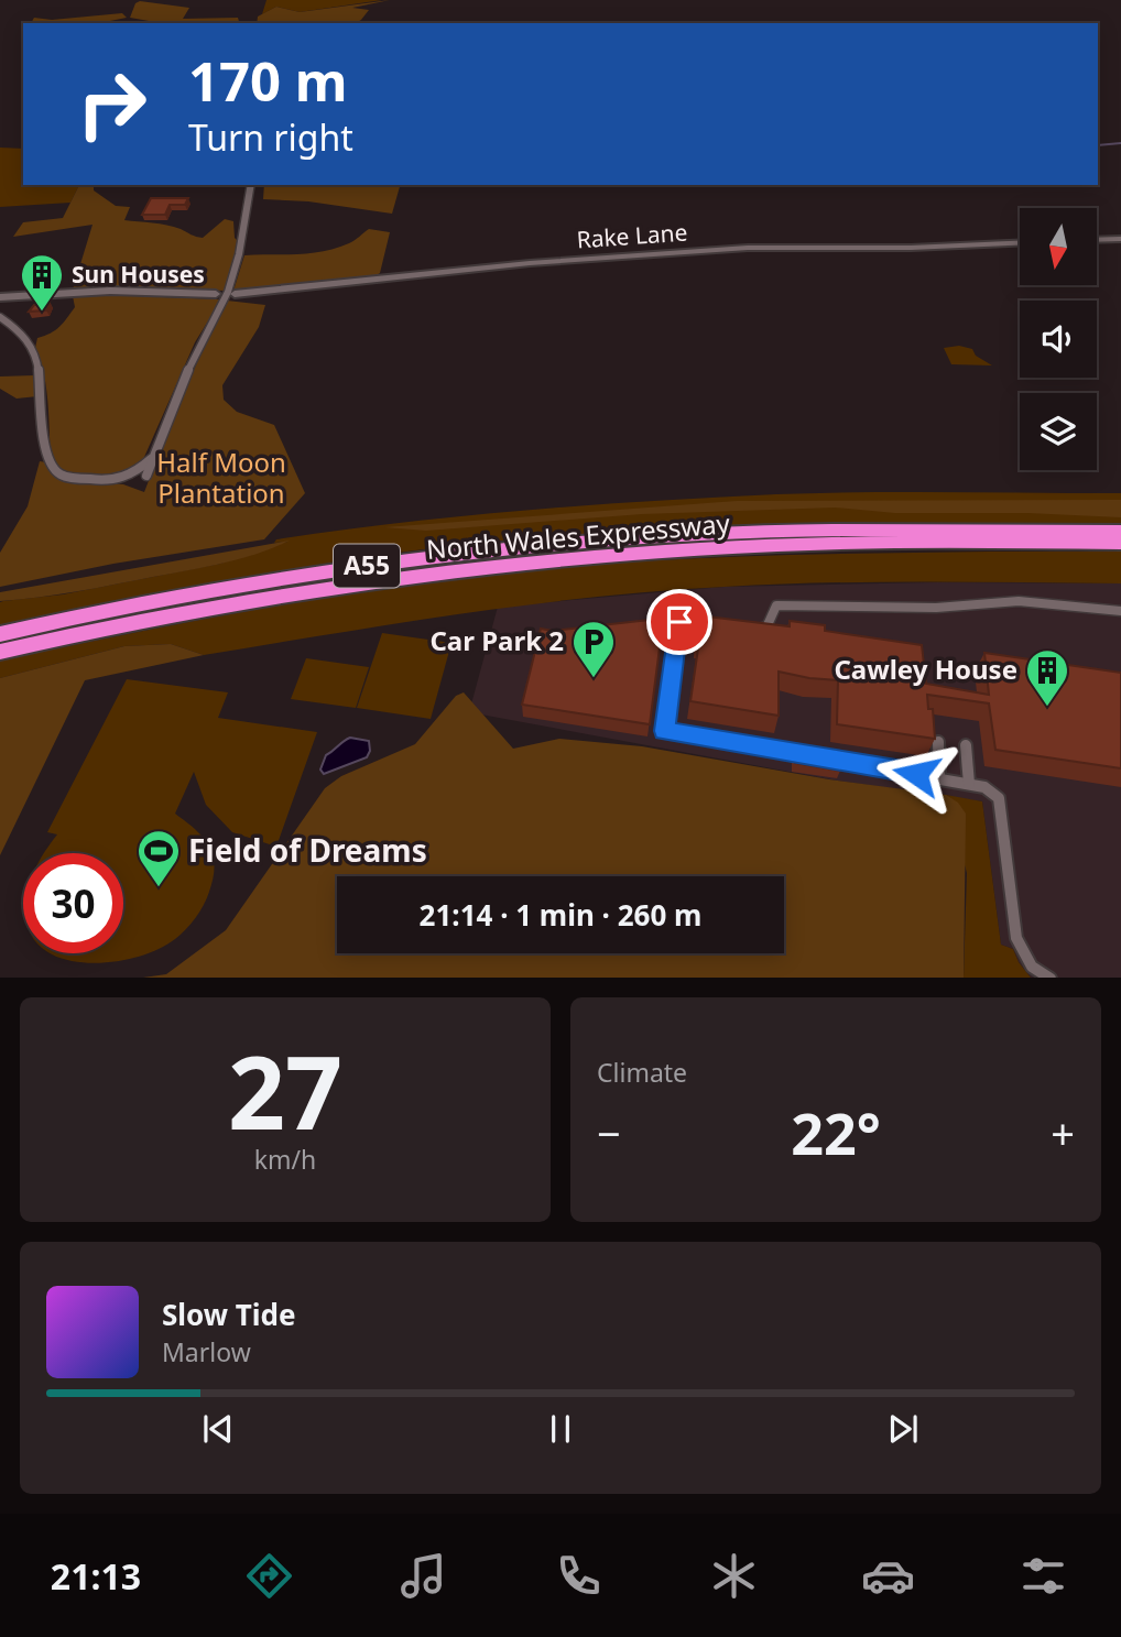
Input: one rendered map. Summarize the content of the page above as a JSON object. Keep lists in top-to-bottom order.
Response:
{
  "streets": {
    "highway": ["North Wales Expressway", "A55"],
    "street": ["Rake Lane"]
  },
  "parks": ["Half Moon Plantation"],
  "places": {
    "building": ["Sun Houses", "Cawley House"],
    "parking": ["Car Park 2"],
    "sports": ["Field of Dreams"]
  },
  "north": "bottom",
  "page": {
    "turn": ["170 m", "Turn right"],
    "limit": "30",
    "trip": "21:14 · 1 min · 260 m",
    "tile": [
      ["27", "km/h"],
      "Climate"
    ],
    "heat": ["−", "22°", "+"],
    "song": ["Slow Tide", "Marlow"],
    "tabs": "21:13"
  }
}
